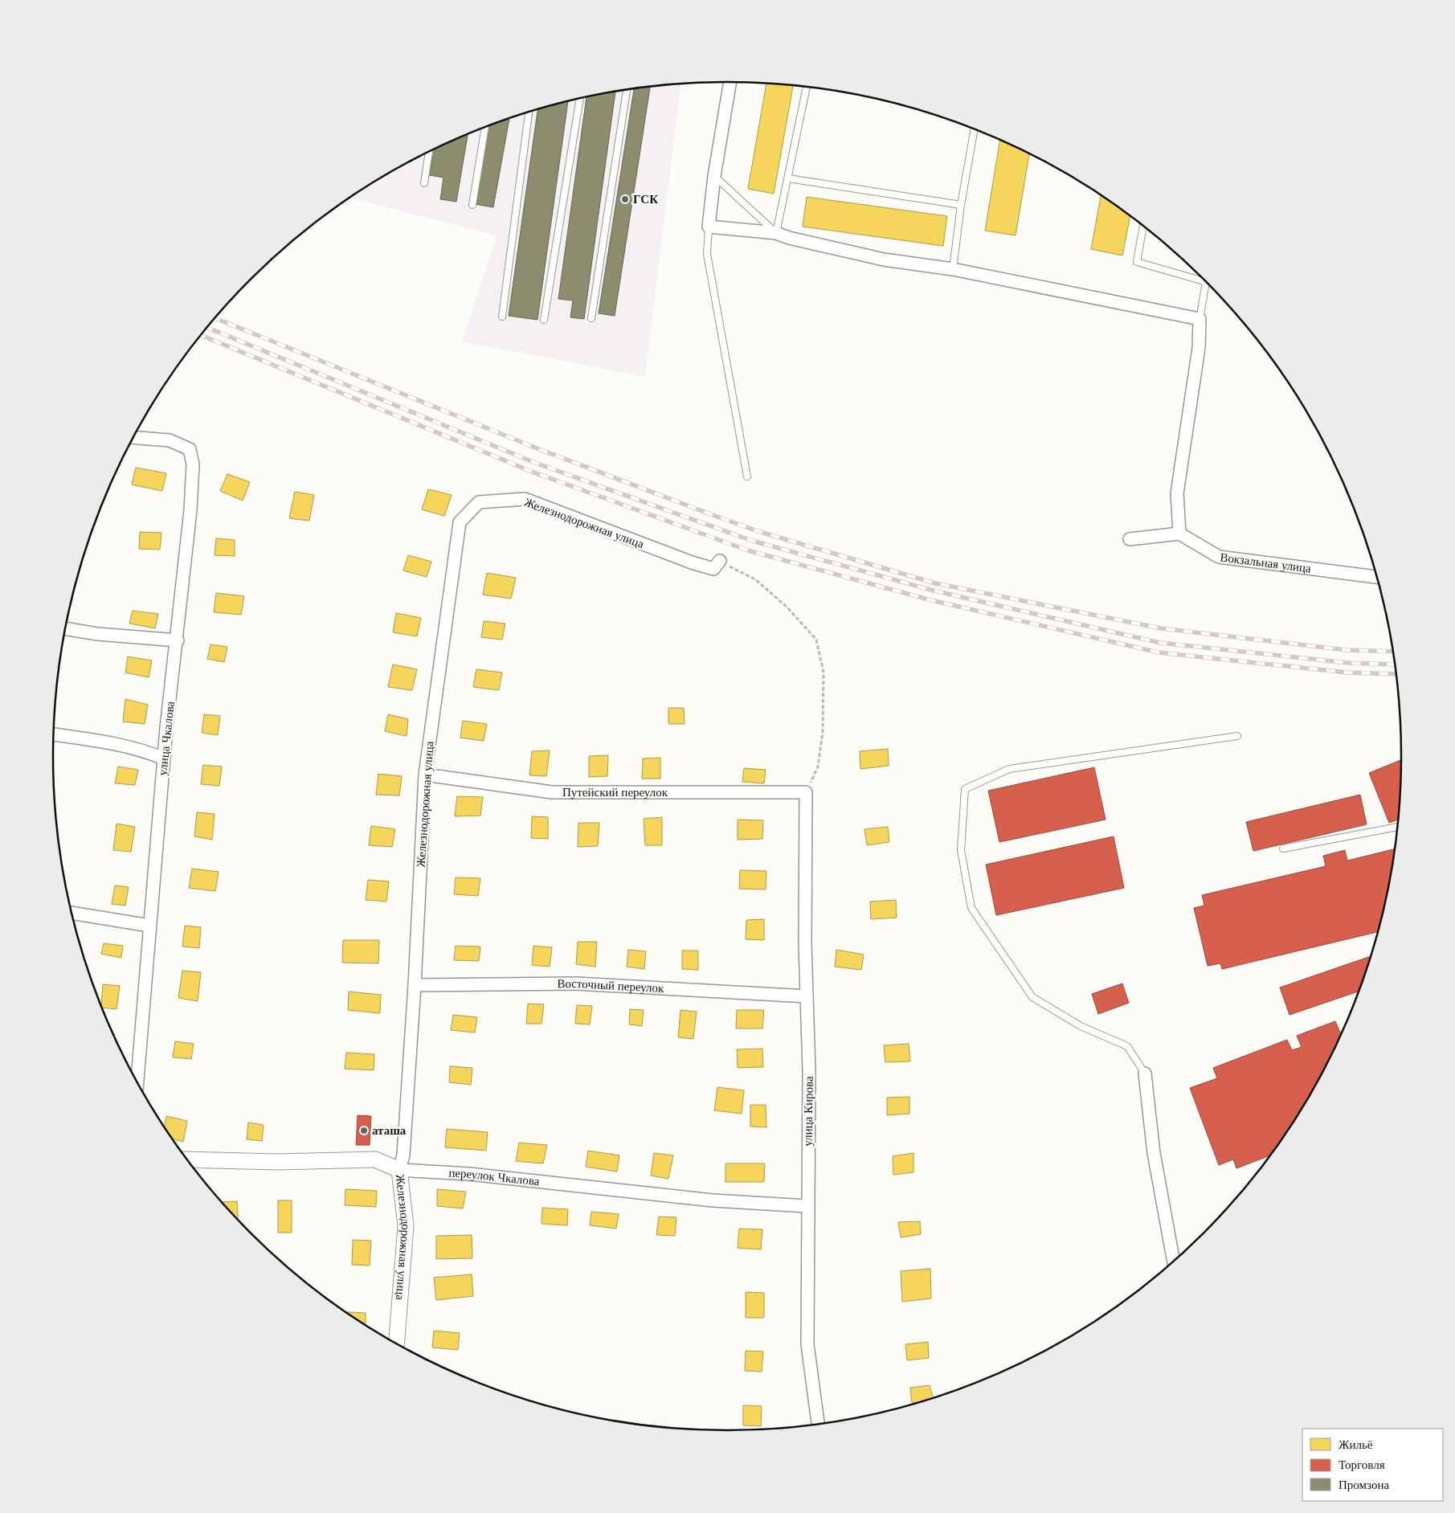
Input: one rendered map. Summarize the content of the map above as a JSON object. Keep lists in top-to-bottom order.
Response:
{
  "streets": {
    "street": [
      "Железнодорожная улица",
      "Вокзальная улица",
      "улица Чкалова",
      "Путейский переулок",
      "Восточный переулок",
      "улица Кирова",
      "переулок Чкалова"
    ]
  },
  "crossings": [
    ["Железнодорожная улица", "Путейский переулок"],
    ["Железнодорожная улица", "Восточный переулок"],
    ["Железнодорожная улица", "переулок Чкалова"],
    ["Путейский переулок", "улица Кирова"],
    ["Восточный переулок", "улица Кирова"],
    ["улица Кирова", "переулок Чкалова"]
  ],
  "places": ["ГСК", "аташа"],
  "legend": ["Жильё", "Торговля", "Промзона"]
}
